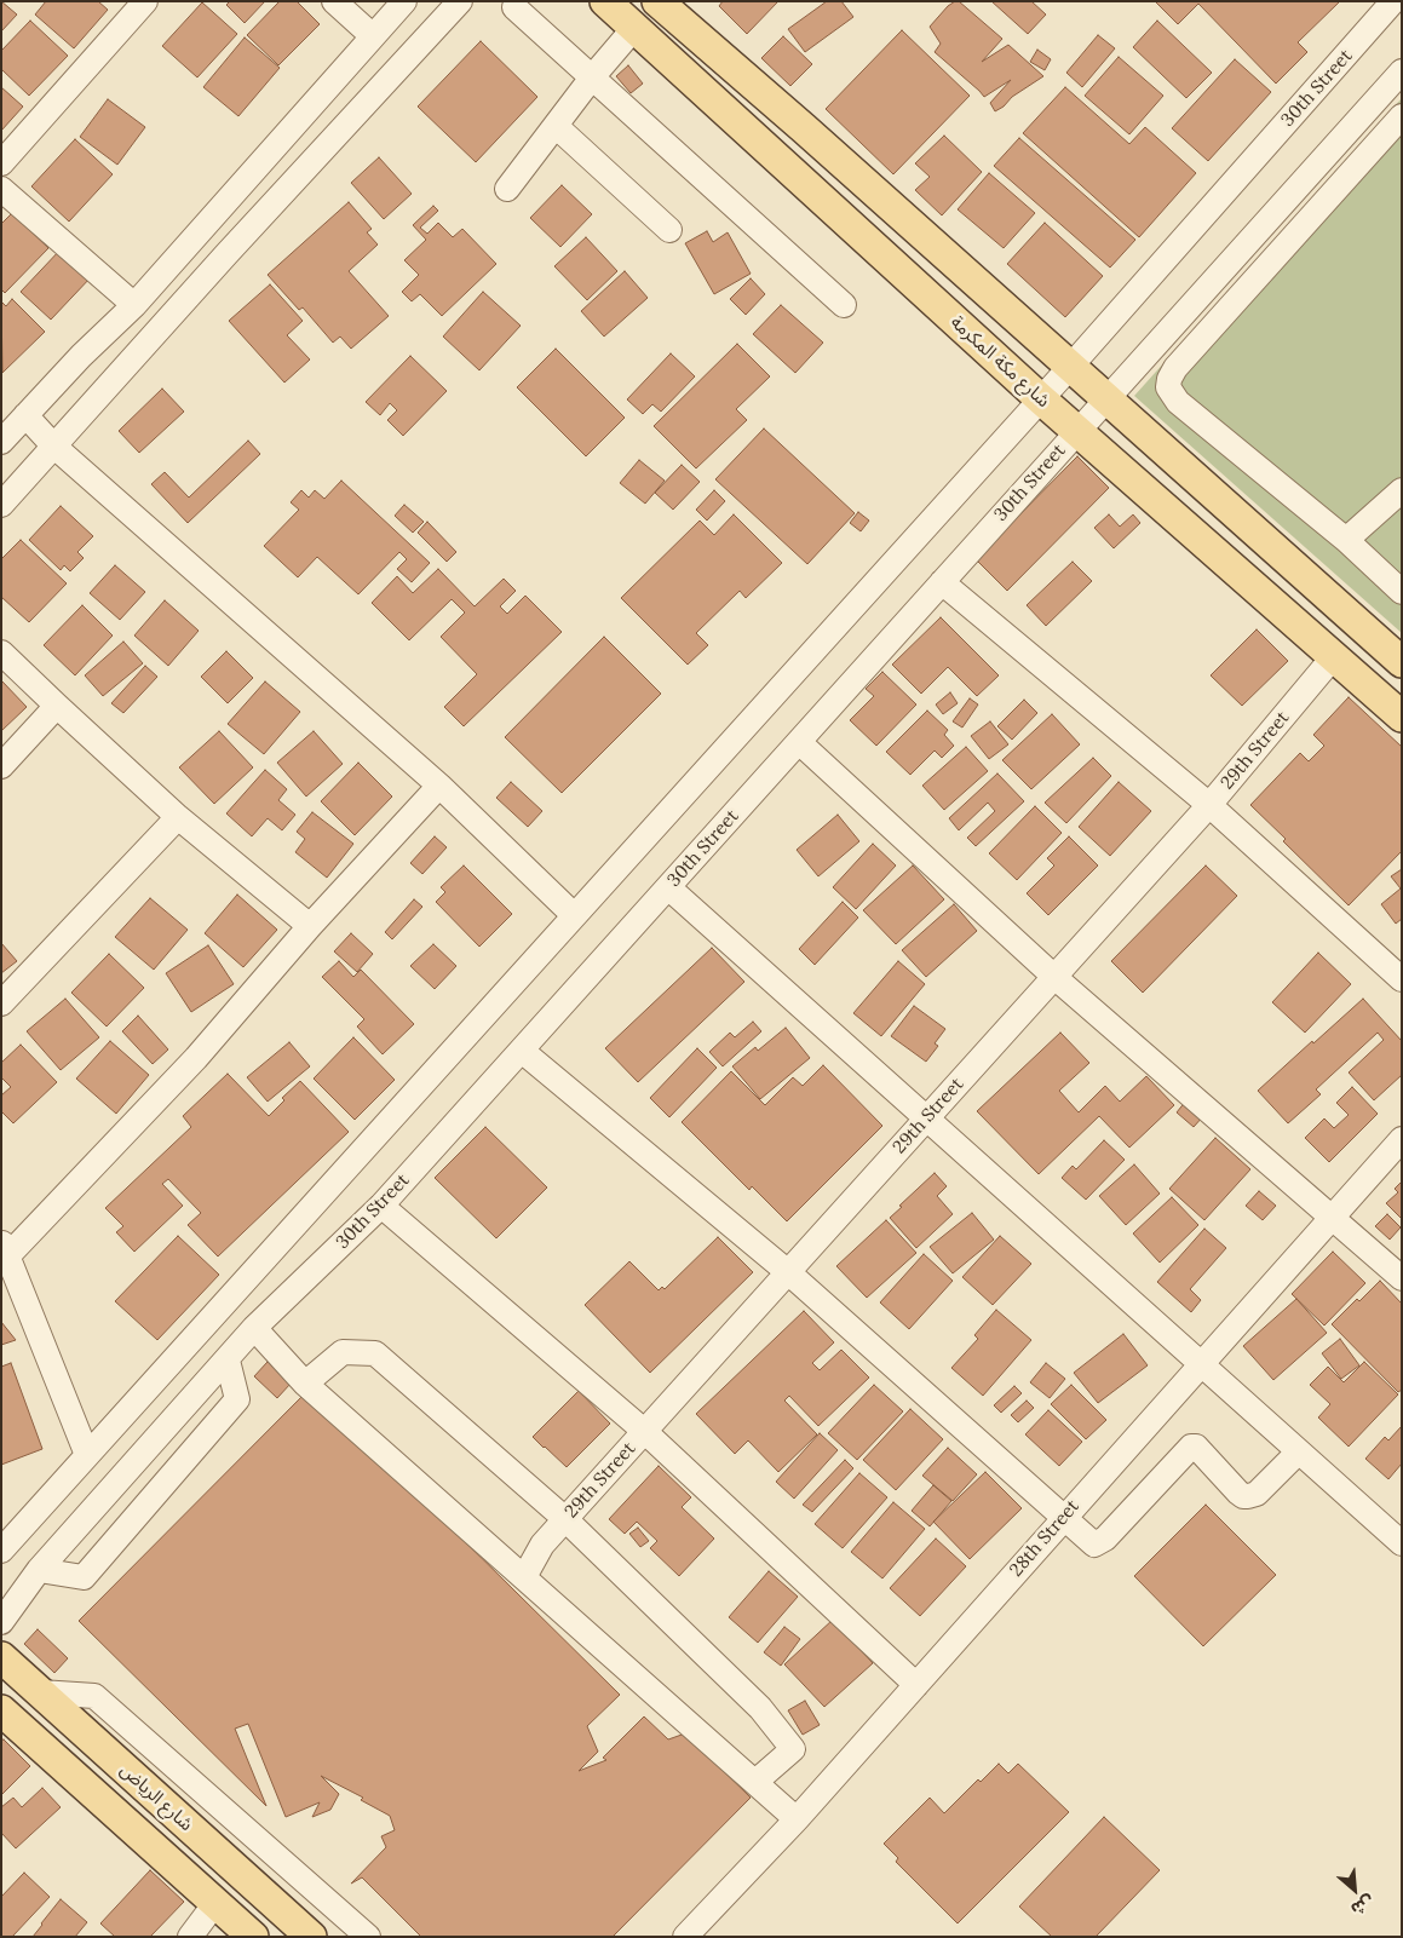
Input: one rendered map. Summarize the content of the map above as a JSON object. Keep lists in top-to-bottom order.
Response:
{
  "streets": {
    "main road": ["شارع مكة المكرمة", "شارع الرياض"],
    "street": ["30th Street", "29th Street", "28th Street"]
  },
  "crossings": [
    ["30th Street", "شارع مكة المكرمة"],
    ["شارع مكة المكرمة", "29th Street"]
  ],
  "north": "bottom right"
}
